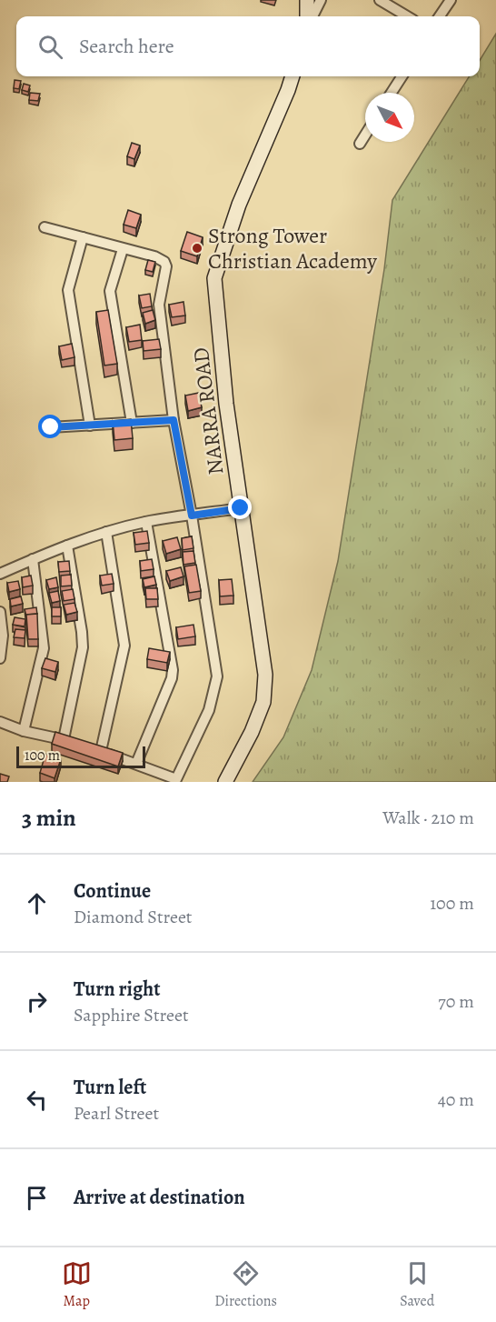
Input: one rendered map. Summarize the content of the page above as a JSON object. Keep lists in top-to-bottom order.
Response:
{
  "streets": {
    "street": ["NARRA ROAD"]
  },
  "places": ["Strong Tower Christian Academy"],
  "scale_bar": "100 m",
  "north": "bottom right",
  "page": {
    "search": "Search here",
    "scale": "100 m",
    "heading": ["3 min", "Walk · 210 m"],
    "list": [
      ["Continue", "Diamond Street", "100 m"],
      ["Turn right", "Sapphire Street", "70 m"],
      ["Turn left", "Pearl Street", "40 m"],
      "Arrive at destination"
    ],
    "nav": ["Map", "Directions", "Saved"]
  }
}
